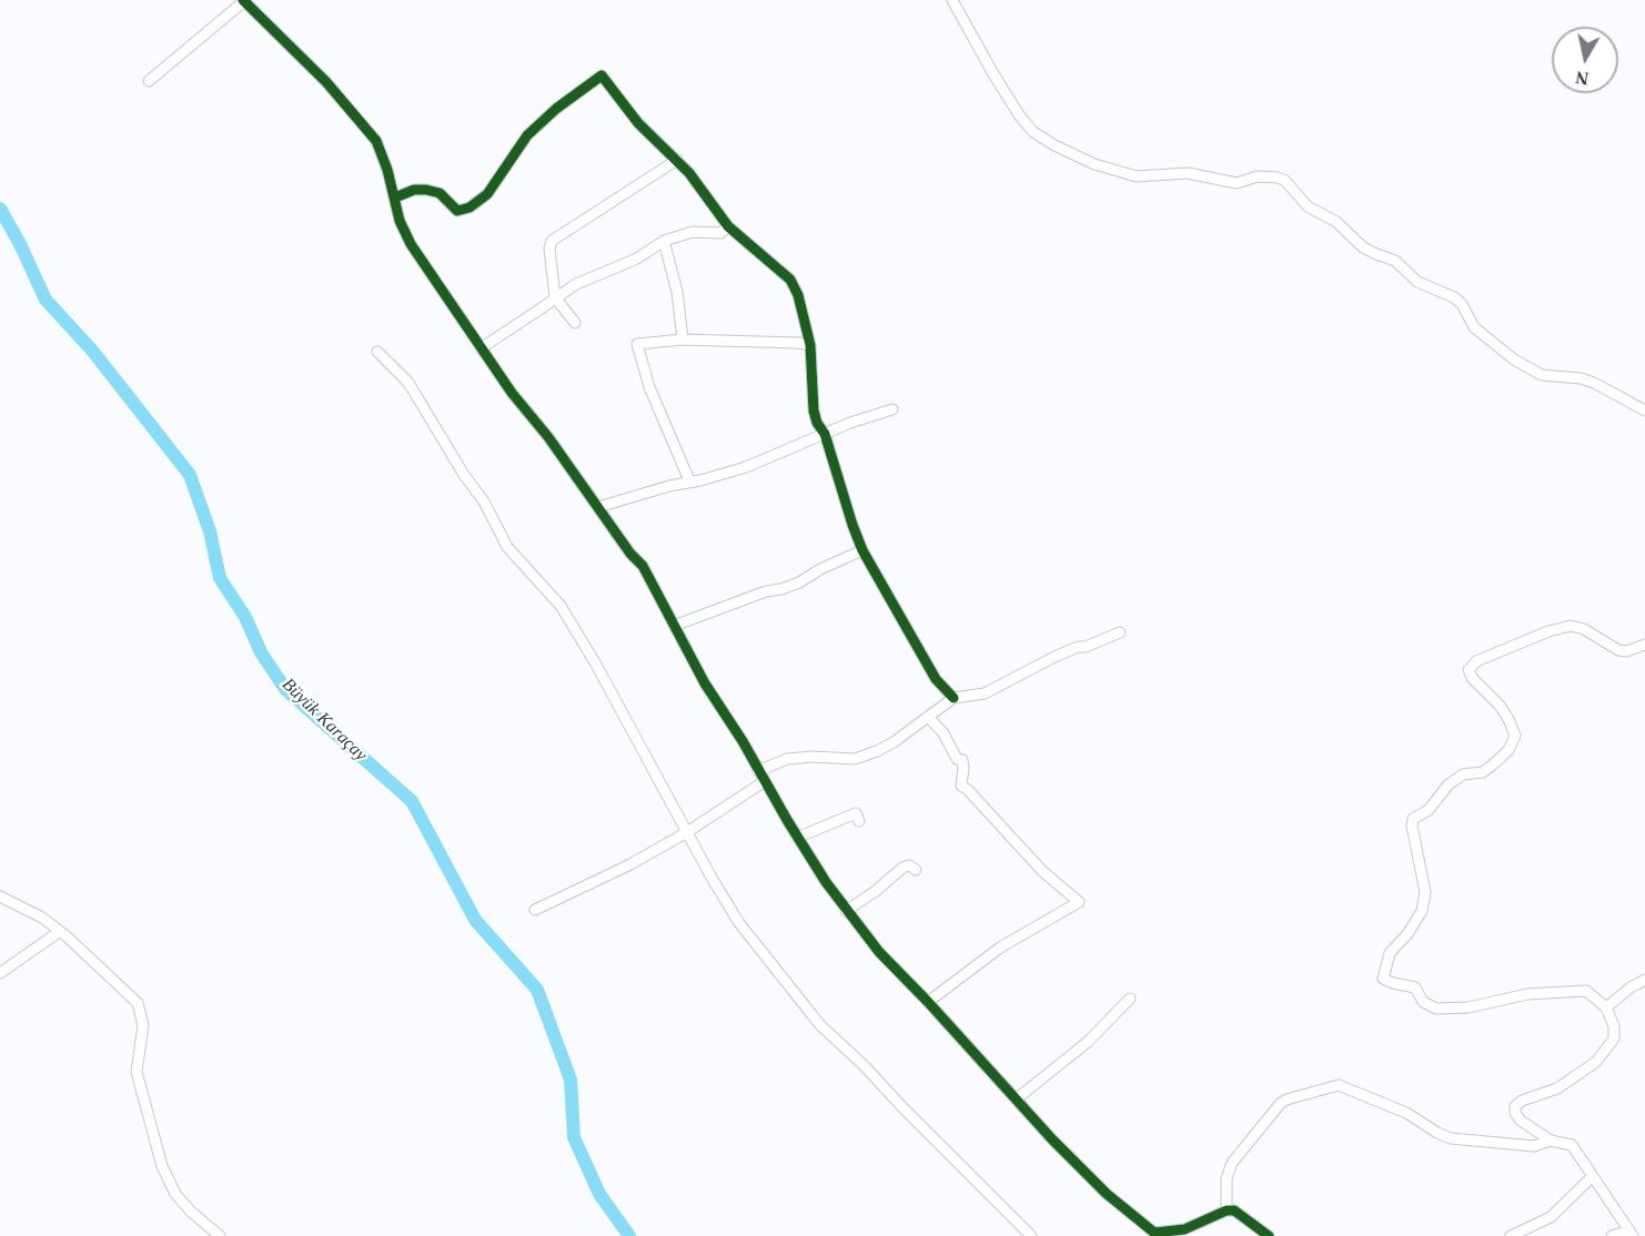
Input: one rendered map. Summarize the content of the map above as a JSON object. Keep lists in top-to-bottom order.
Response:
{
  "water": ["Büyük Karaçay"],
  "north": "bottom"
}
